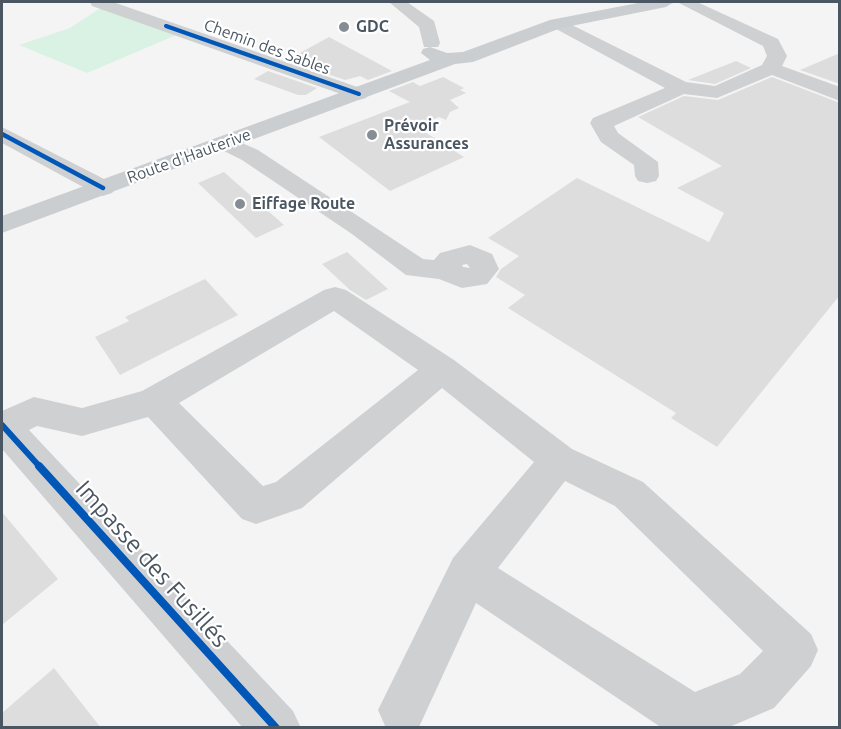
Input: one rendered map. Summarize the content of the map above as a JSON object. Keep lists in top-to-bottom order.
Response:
{
  "streets": {
    "main road": ["Route d'Hauterive"],
    "street": ["Chemin des Sables", "Impasse des Fusillés"]
  },
  "crossings": [
    ["Chemin des Sables", "Route d'Hauterive"]
  ],
  "places": ["GDC", "Prévoir Assurances", "Eiffage Route"]
}
